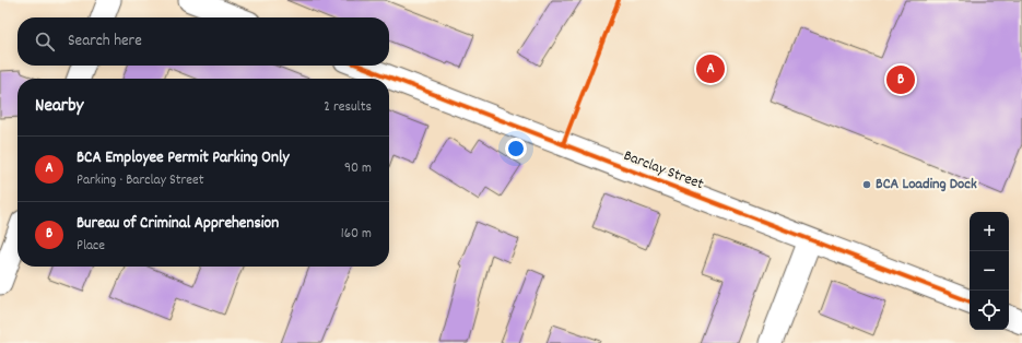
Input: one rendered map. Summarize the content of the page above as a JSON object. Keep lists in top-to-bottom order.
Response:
{
  "streets": {
    "street": ["Barclay Street"]
  },
  "places": ["BCA Loading Dock"],
  "page": {
    "search": "Search here",
    "pins": ["A", "B"],
    "heading": ["Nearby", "2 results"],
    "list": [
      {
        "mark": "A",
        "name": "BCA Employee Permit Parking Only",
        "note": "Parking · Barclay Street",
        "value": "90 m"
      },
      {
        "mark": "B",
        "name": "Bureau of Criminal Apprehension",
        "note": "Place",
        "value": "160 m"
      }
    ],
    "map_buttons": ["+", "−"]
  }
}
